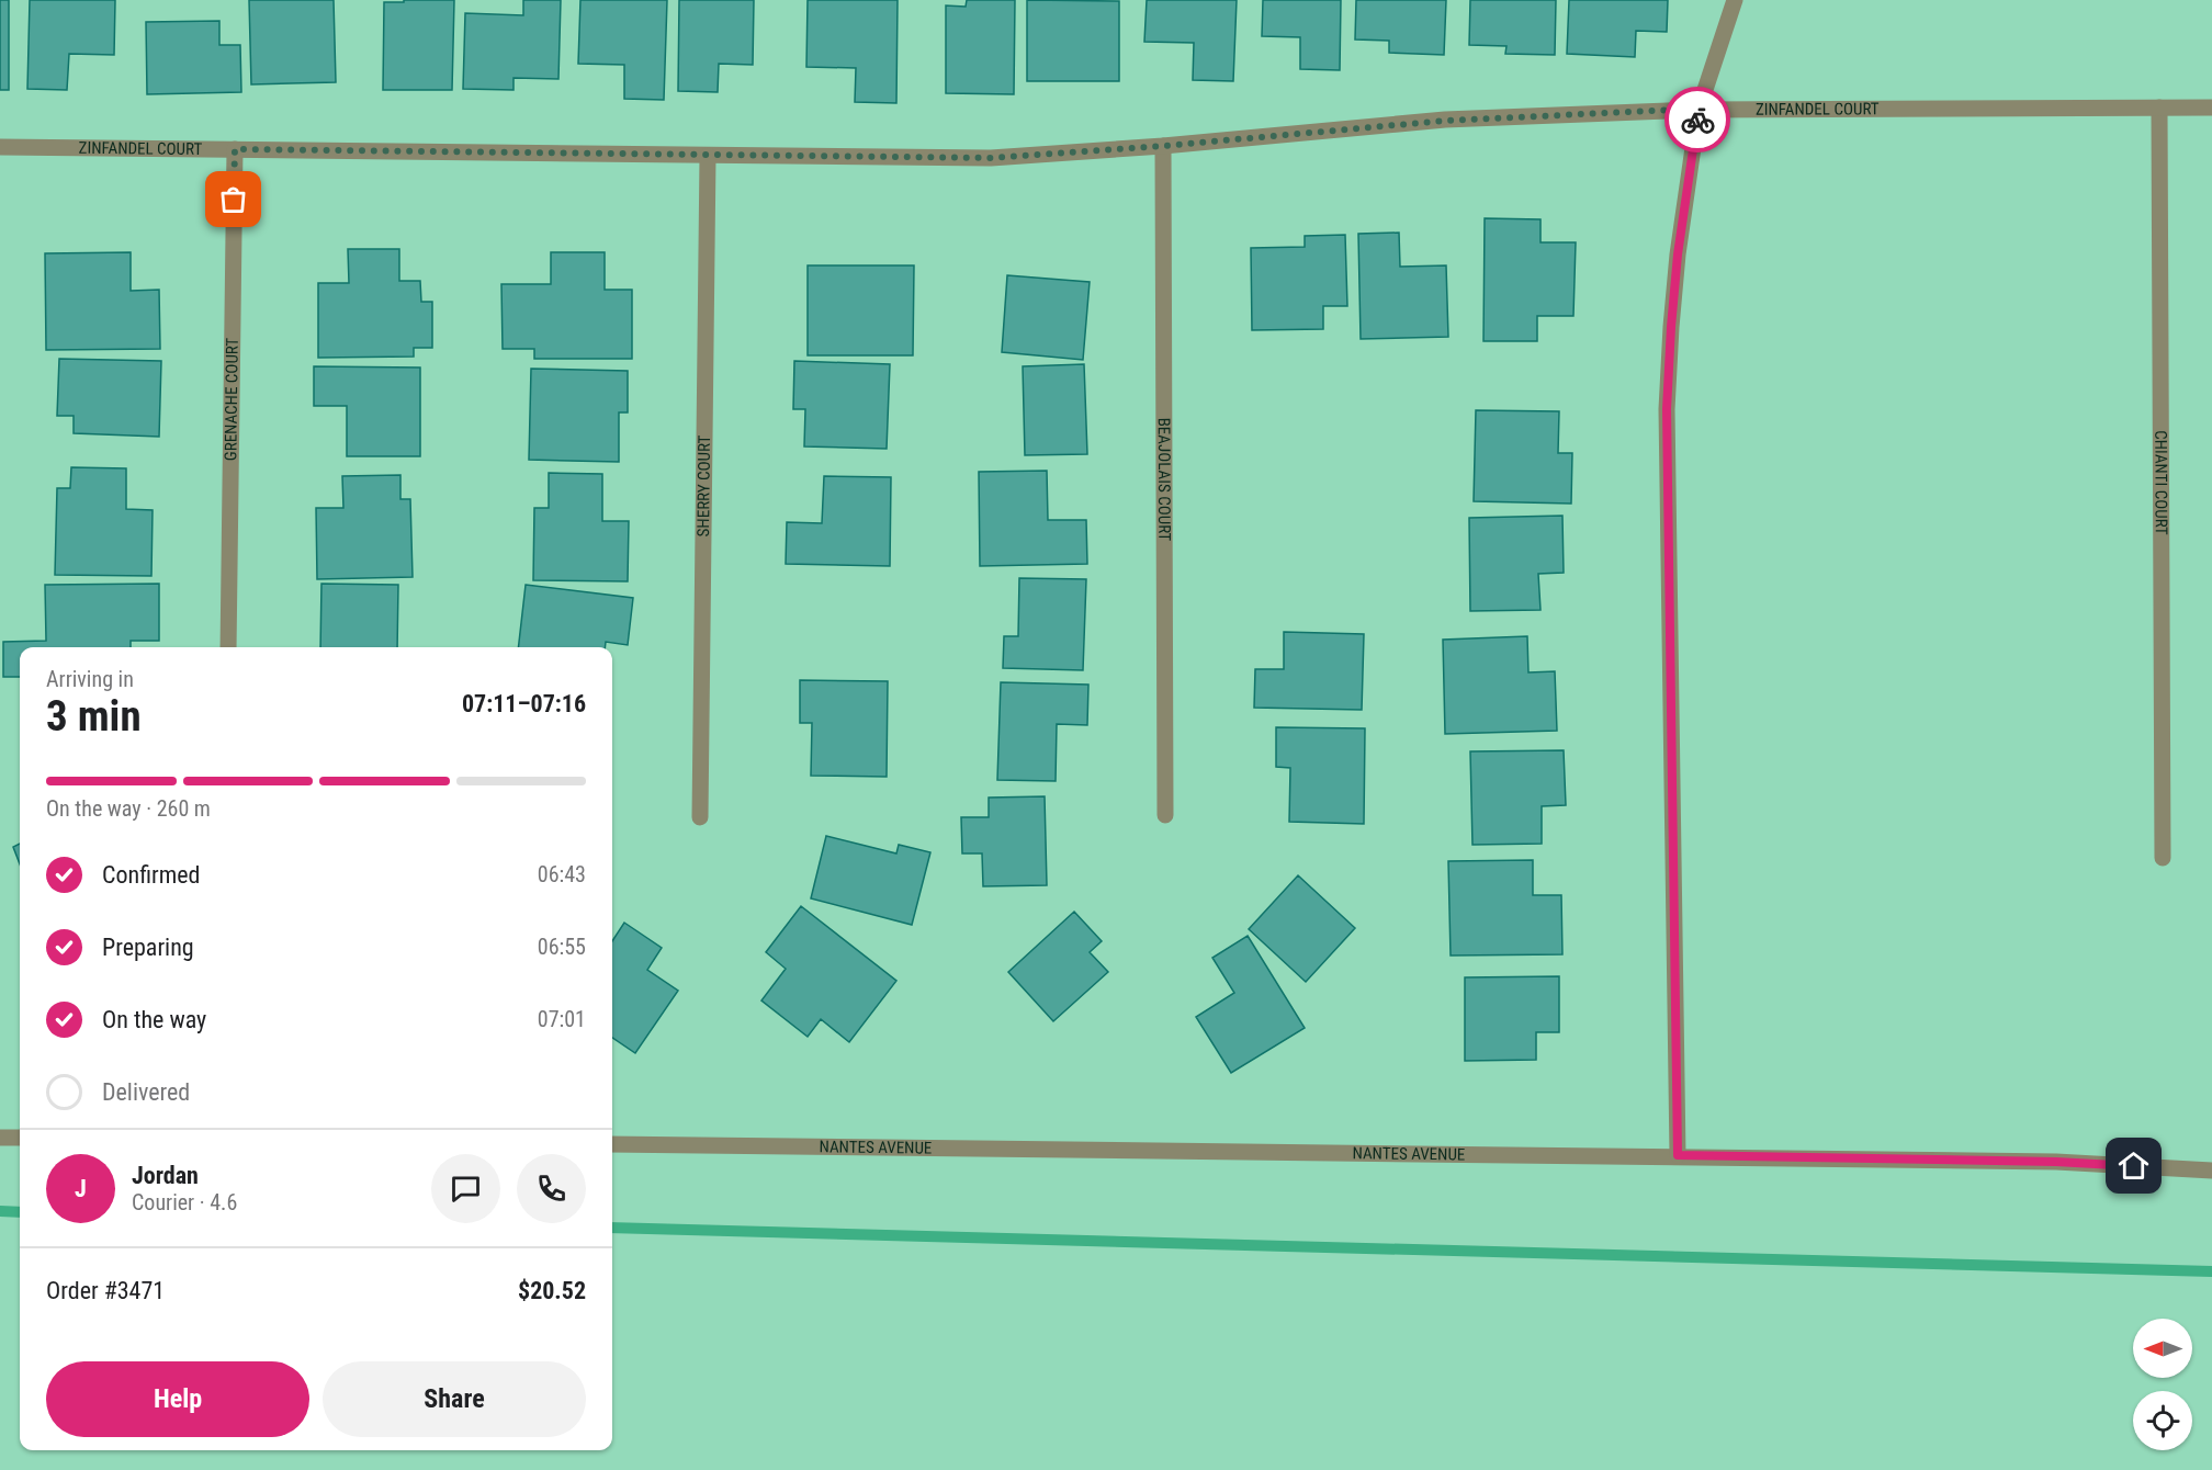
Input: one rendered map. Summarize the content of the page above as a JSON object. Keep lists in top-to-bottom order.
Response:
{
  "streets": {
    "street": [
      "ZINFANDEL COURT",
      "GRENACHE COURT",
      "BEAJOLAIS COURT",
      "CHIANTI COURT",
      "SHERRY COURT",
      "NANTES AVENUE"
    ]
  },
  "crossings": [
    ["ZINFANDEL COURT", "GRENACHE COURT"],
    ["ZINFANDEL COURT", "BEAJOLAIS COURT"],
    ["ZINFANDEL COURT", "CHIANTI COURT"],
    ["ZINFANDEL COURT", "SHERRY COURT"]
  ],
  "north": "left",
  "page": {
    "heading": ["3 min", "Arriving in", "07:11–07:16"],
    "panel": [
      "Jordan",
      "Courier · 4.6",
      "Order #3471",
      "$20.52"
    ],
    "bar": "On the way · 260 m",
    "list": [
      ["Confirmed", "06:43"],
      ["Preparing", "06:55"],
      ["On the way", "07:01"],
      "Delivered"
    ],
    "round": "J",
    "buttons": ["Help", "Share"]
  }
}
